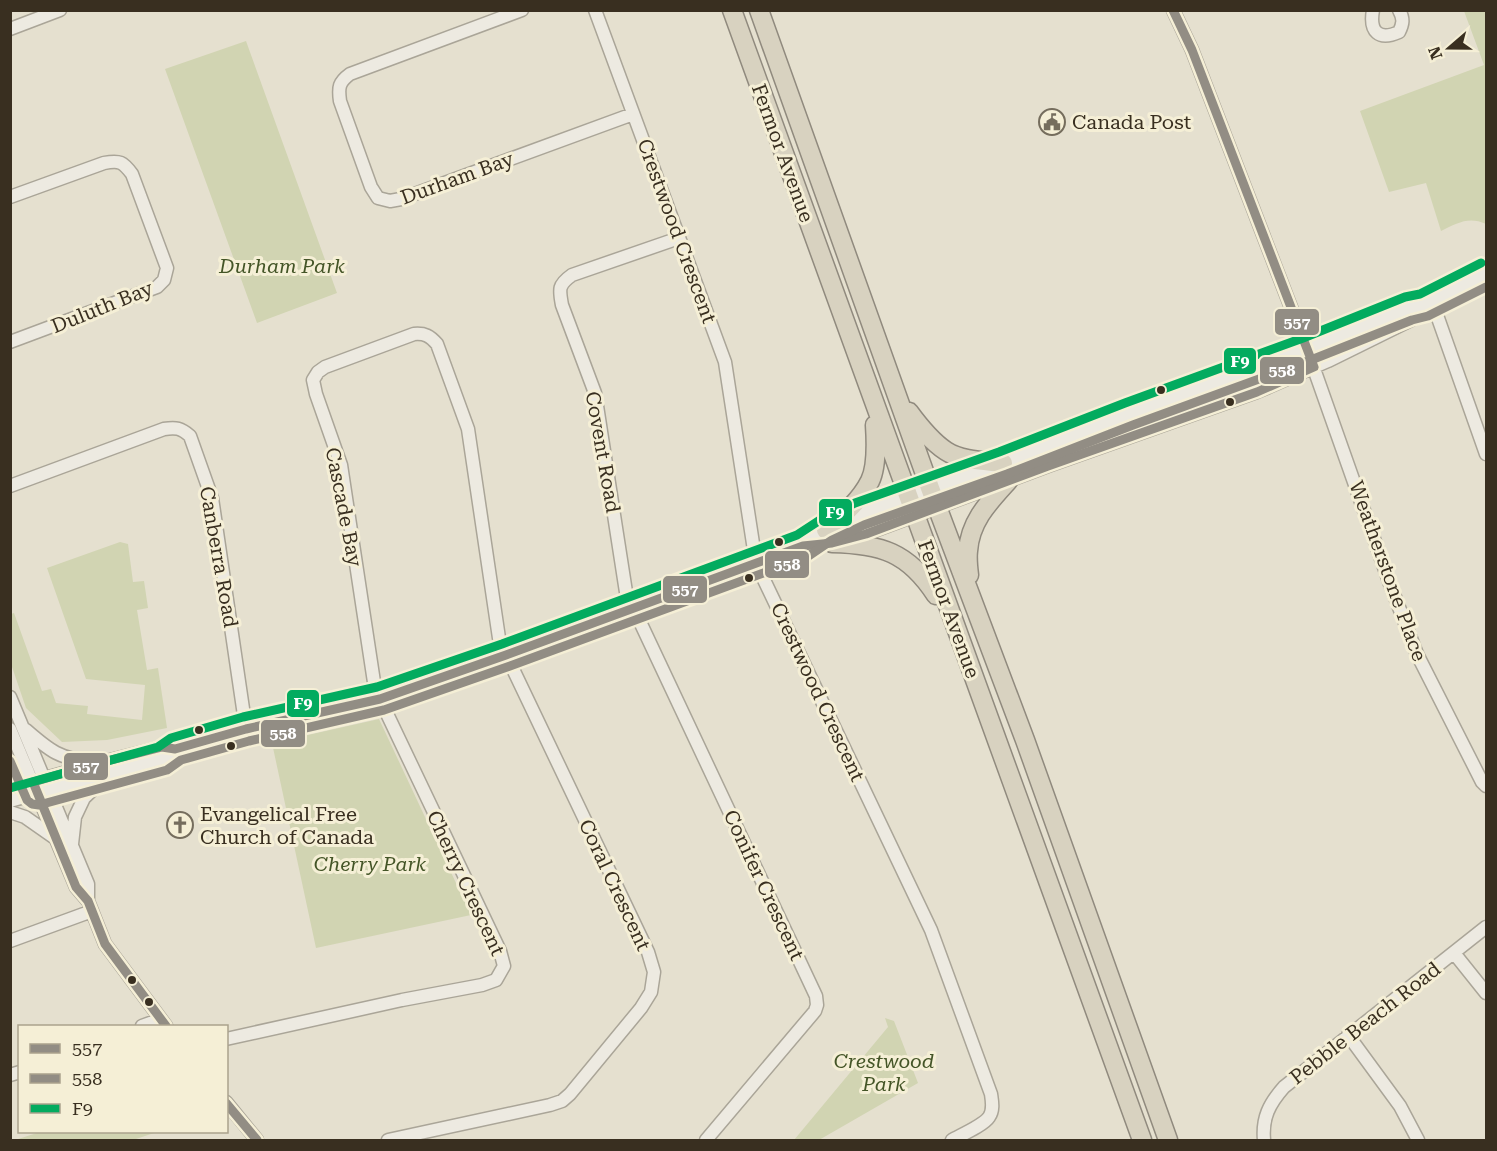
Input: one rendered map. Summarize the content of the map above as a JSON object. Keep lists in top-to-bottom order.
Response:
{
  "streets": {
    "highway": ["Fermor Avenue"],
    "street": [
      "Durham Bay",
      "Crestwood Crescent",
      "Duluth Bay",
      "Covent Road",
      "Cascade Bay",
      "Canberra Road",
      "Weatherstone Place",
      "Cherry Crescent",
      "Coral Crescent",
      "Conifer Crescent",
      "Pebble Beach Road"
    ]
  },
  "crossings": [
    ["Durham Bay", "Crestwood Crescent"],
    ["Crestwood Crescent", "Covent Road"],
    ["Covent Road", "Conifer Crescent"],
    ["Cascade Bay", "Cherry Crescent"],
    ["Cascade Bay", "Coral Crescent"]
  ],
  "parks": ["Durham Park", "Cherry Park", "Crestwood Park"],
  "places": {
    "public building": ["Canada Post"],
    "church": ["Evangelical Free Church of Canada"]
  },
  "lines": ["transit line 557", "transit line F9", "transit line 558"],
  "legend": ["557", "558", "F9"],
  "north": "left"
}
